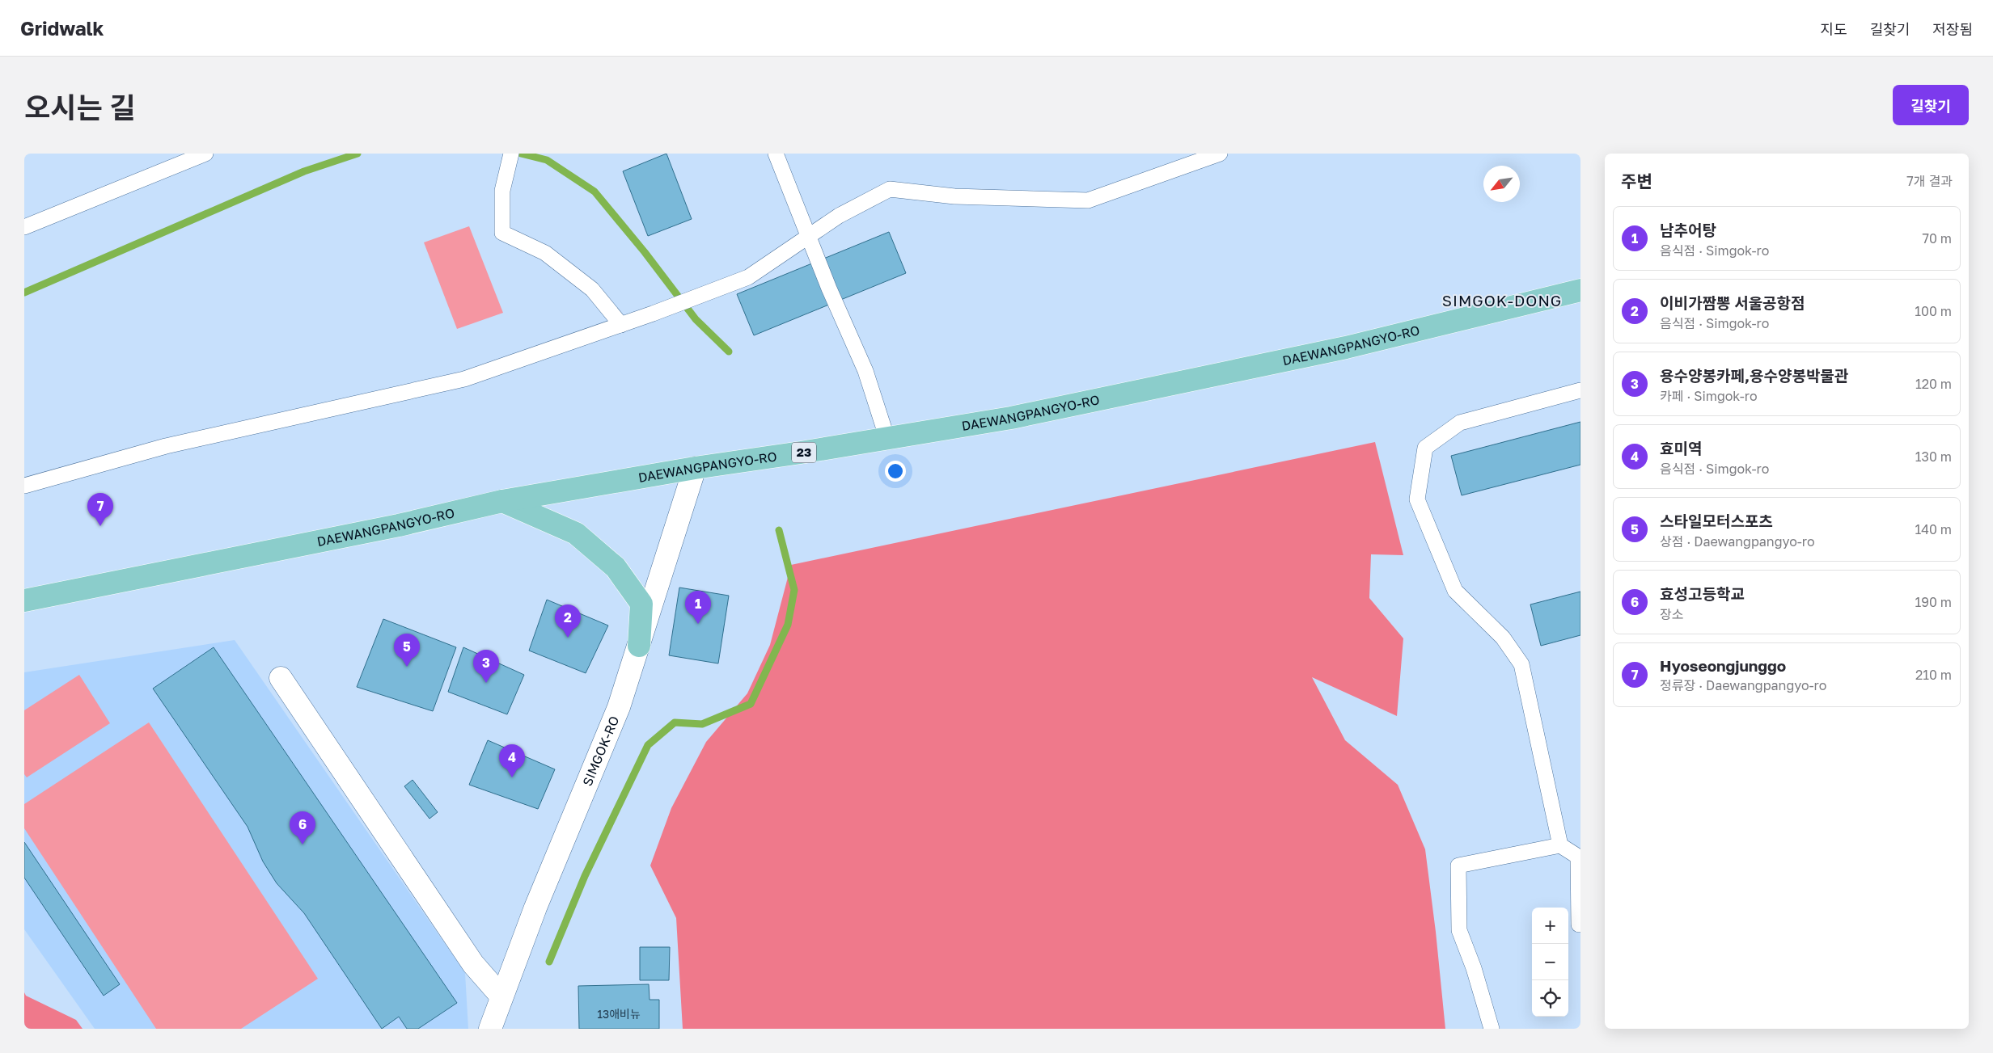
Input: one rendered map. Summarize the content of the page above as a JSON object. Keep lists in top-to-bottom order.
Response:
{
  "streets": {
    "main road": ["DAEWANGPANGYO-RO", "23"],
    "street": ["SIMGOK-RO"]
  },
  "crossings": [
    ["DAEWANGPANGYO-RO", "SIMGOK-RO"]
  ],
  "districts": ["SIMGOK-DONG"],
  "house_numbers": ["13애비뉴"],
  "north": "bottom left",
  "page": {
    "header": "Gridwalk",
    "nav": ["지도", "길찾기", "저장됨"],
    "title": "오시는 길",
    "buttons": "길찾기",
    "heading": ["주변", "7개 결과"],
    "list": [
      {
        "mark": "1",
        "name": "남추어탕",
        "note": "음식점 · Simgok-ro",
        "value": "70 m"
      },
      {
        "mark": "2",
        "name": "이비가짬뽕 서울공항점",
        "note": "음식점 · Simgok-ro",
        "value": "100 m"
      },
      {
        "mark": "3",
        "name": "용수양봉카페,용수양봉박물관",
        "note": "카페 · Simgok-ro",
        "value": "120 m"
      },
      {
        "mark": "4",
        "name": "효미역",
        "note": "음식점 · Simgok-ro",
        "value": "130 m"
      },
      {
        "mark": "5",
        "name": "스타일모터스포츠",
        "note": "상점 · Daewangpangyo-ro",
        "value": "140 m"
      },
      {
        "mark": "6",
        "name": "효성고등학교",
        "note": "장소",
        "value": "190 m"
      },
      {
        "mark": "7",
        "name": "Hyoseongjunggo",
        "note": "정류장 · Daewangpangyo-ro",
        "value": "210 m"
      }
    ],
    "pins": [
      "7",
      "1",
      "2",
      "5",
      "3",
      "4",
      "6"
    ],
    "map_buttons": ["+", "−"]
  }
}
